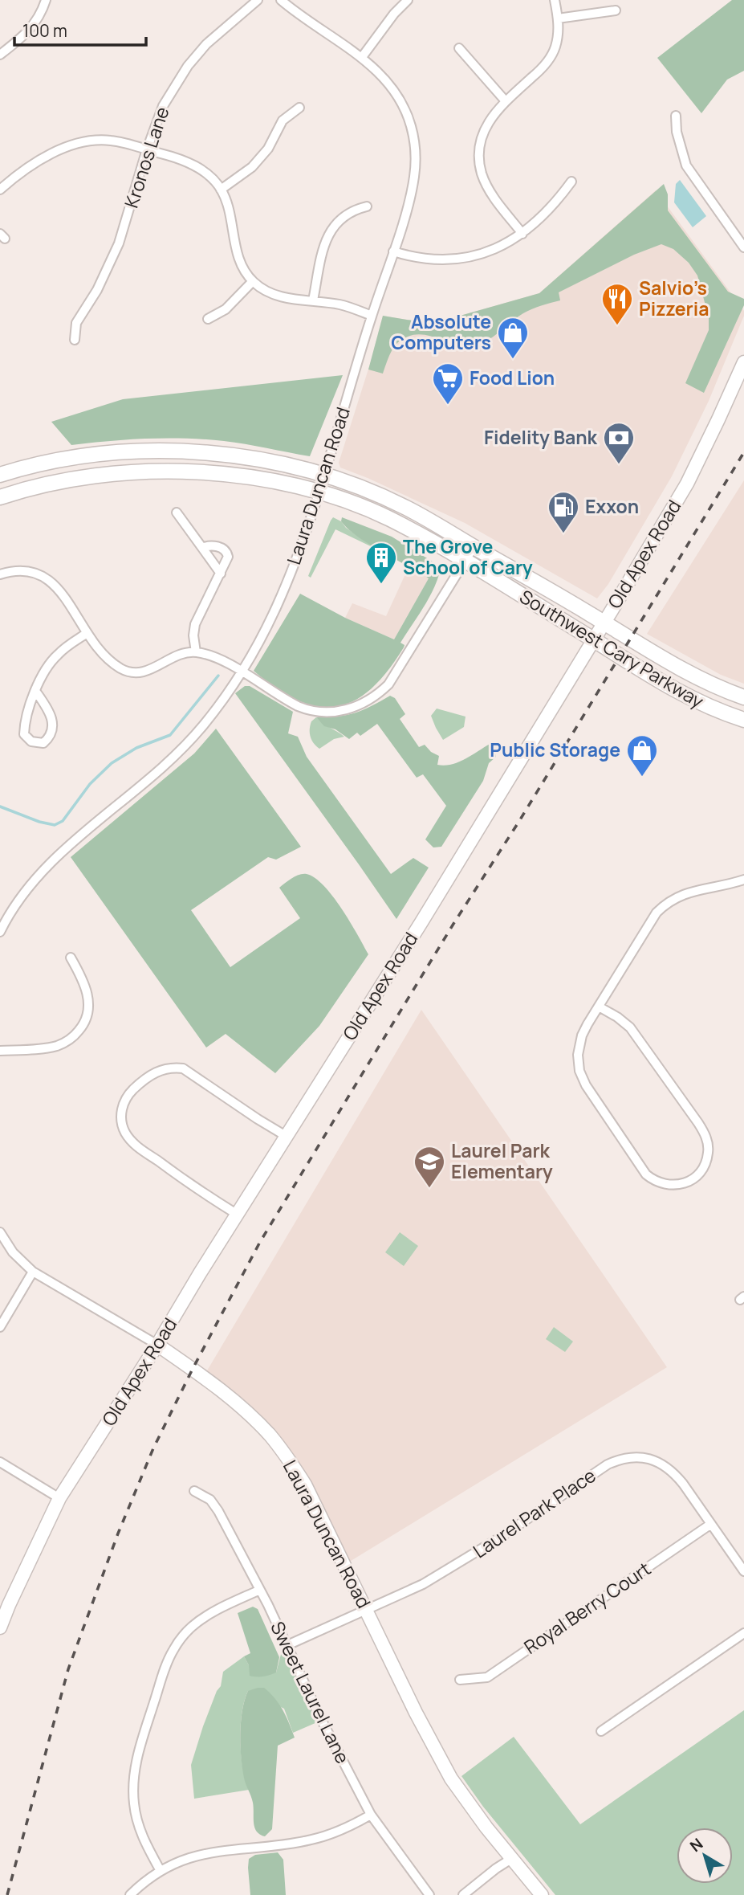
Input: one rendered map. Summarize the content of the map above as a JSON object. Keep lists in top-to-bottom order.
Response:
{
  "streets": {
    "main road": ["Laura Duncan Road", "Old Apex Road", "Southwest Cary Parkway"],
    "street": [
      "Kronos Lane",
      "Laurel Park Place",
      "Royal Berry Court",
      "Sweet Laurel Lane"
    ]
  },
  "crossings": [
    ["Laura Duncan Road", "Old Apex Road"],
    ["Laura Duncan Road", "Southwest Cary Parkway"],
    ["Laura Duncan Road", "Laurel Park Place"],
    ["Old Apex Road", "Southwest Cary Parkway"],
    ["Laurel Park Place", "Royal Berry Court"],
    ["Laurel Park Place", "Sweet Laurel Lane"]
  ],
  "places": {
    "restaurant": ["Salvio’s Pizzeria"],
    "shop": ["Absolute Computers", "Public Storage"],
    "supermarket": ["Food Lion"],
    "bank": ["Fidelity Bank"],
    "fuel station": ["Exxon"],
    "building": ["The Grove School of Cary"],
    "school or university": ["Laurel Park Elementary"]
  },
  "scale_bar": "100 m",
  "north": "top left"
}
